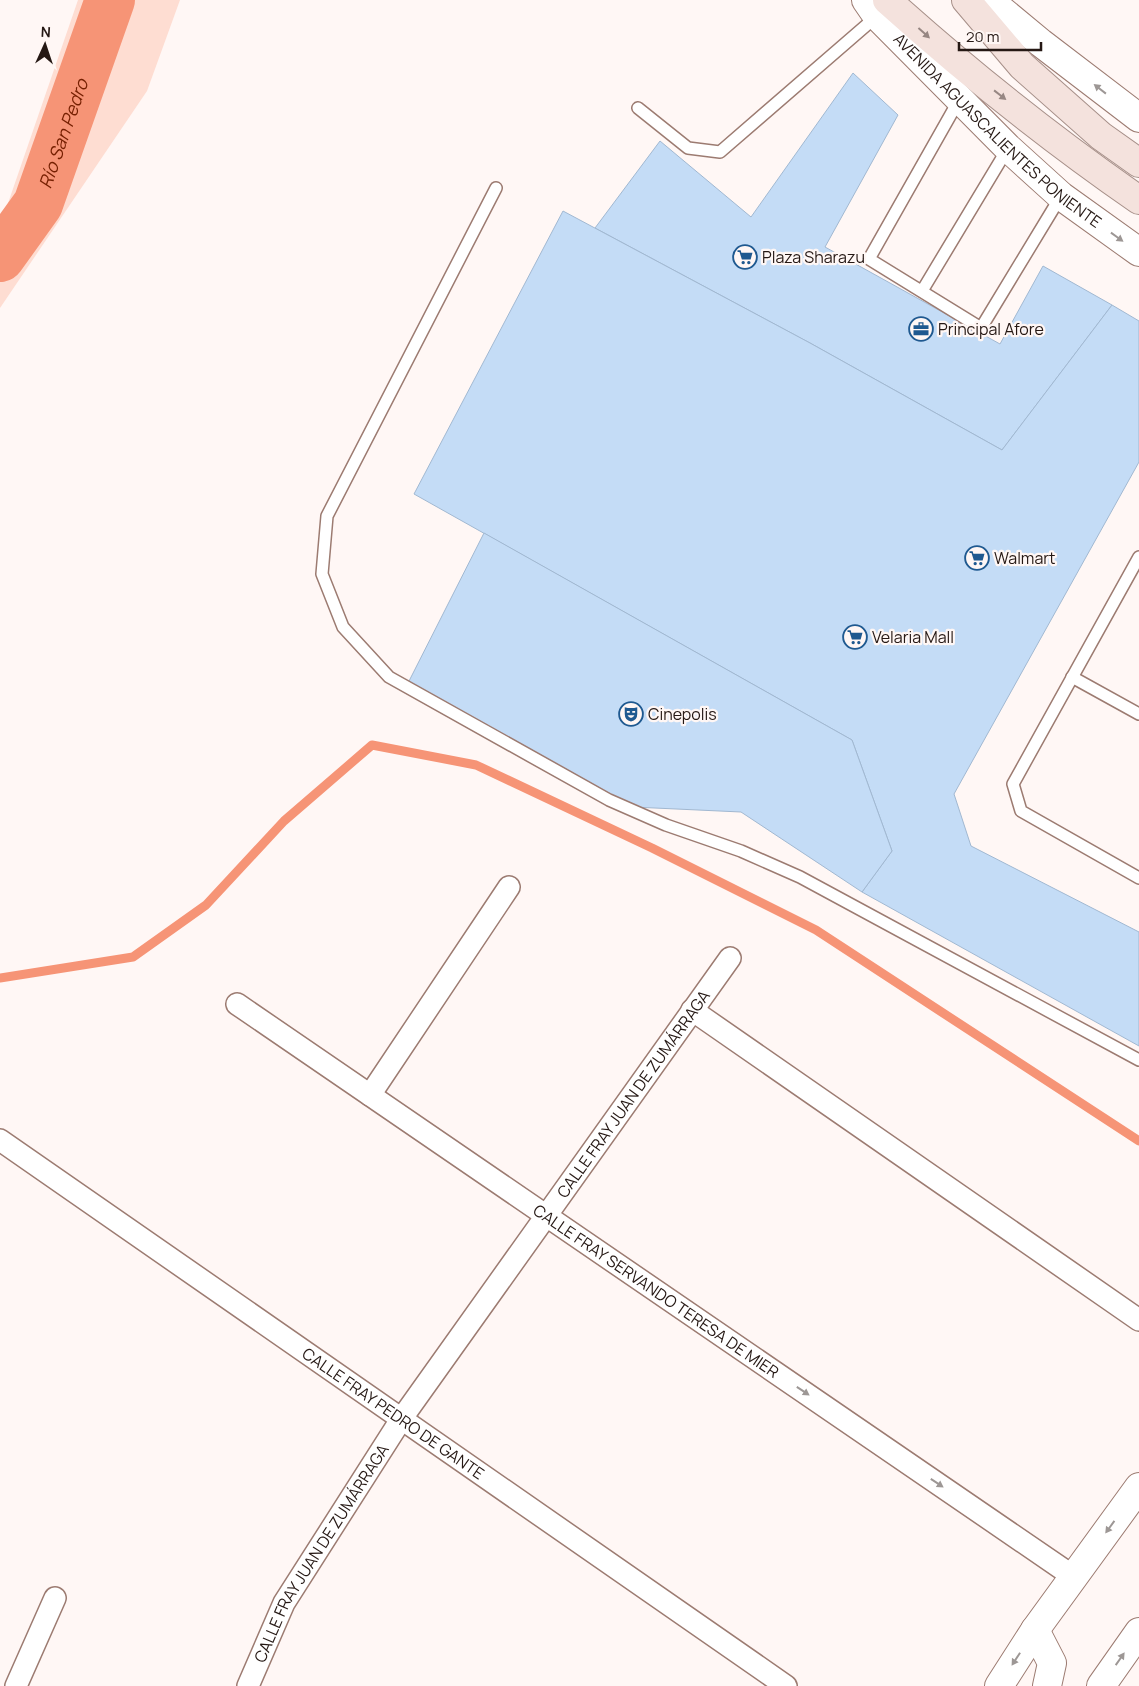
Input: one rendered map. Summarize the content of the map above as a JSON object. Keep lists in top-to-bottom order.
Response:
{
  "streets": {
    "main road": ["AVENIDA AGUASCALIENTES PONIENTE"],
    "street": ["CALLE FRAY JUAN DE ZUMÁRRAGA", "CALLE FRAY SERVANDO TERESA DE MIER", "CALLE FRAY PEDRO DE GANTE"]
  },
  "crossings": [
    ["CALLE FRAY JUAN DE ZUMÁRRAGA", "CALLE FRAY SERVANDO TERESA DE MIER"],
    ["CALLE FRAY JUAN DE ZUMÁRRAGA", "CALLE FRAY PEDRO DE GANTE"]
  ],
  "one_way": ["CALLE FRAY SERVANDO TERESA DE MIER"],
  "water": ["Río San Pedro"],
  "places": {
    "supermarket": ["Plaza Sharazu", "Walmart", "Velaria Mall"],
    "office": ["Principal Afore"],
    "theatre": ["Cinepolis"]
  },
  "scale_bar": "20 m",
  "north": "top"
}
